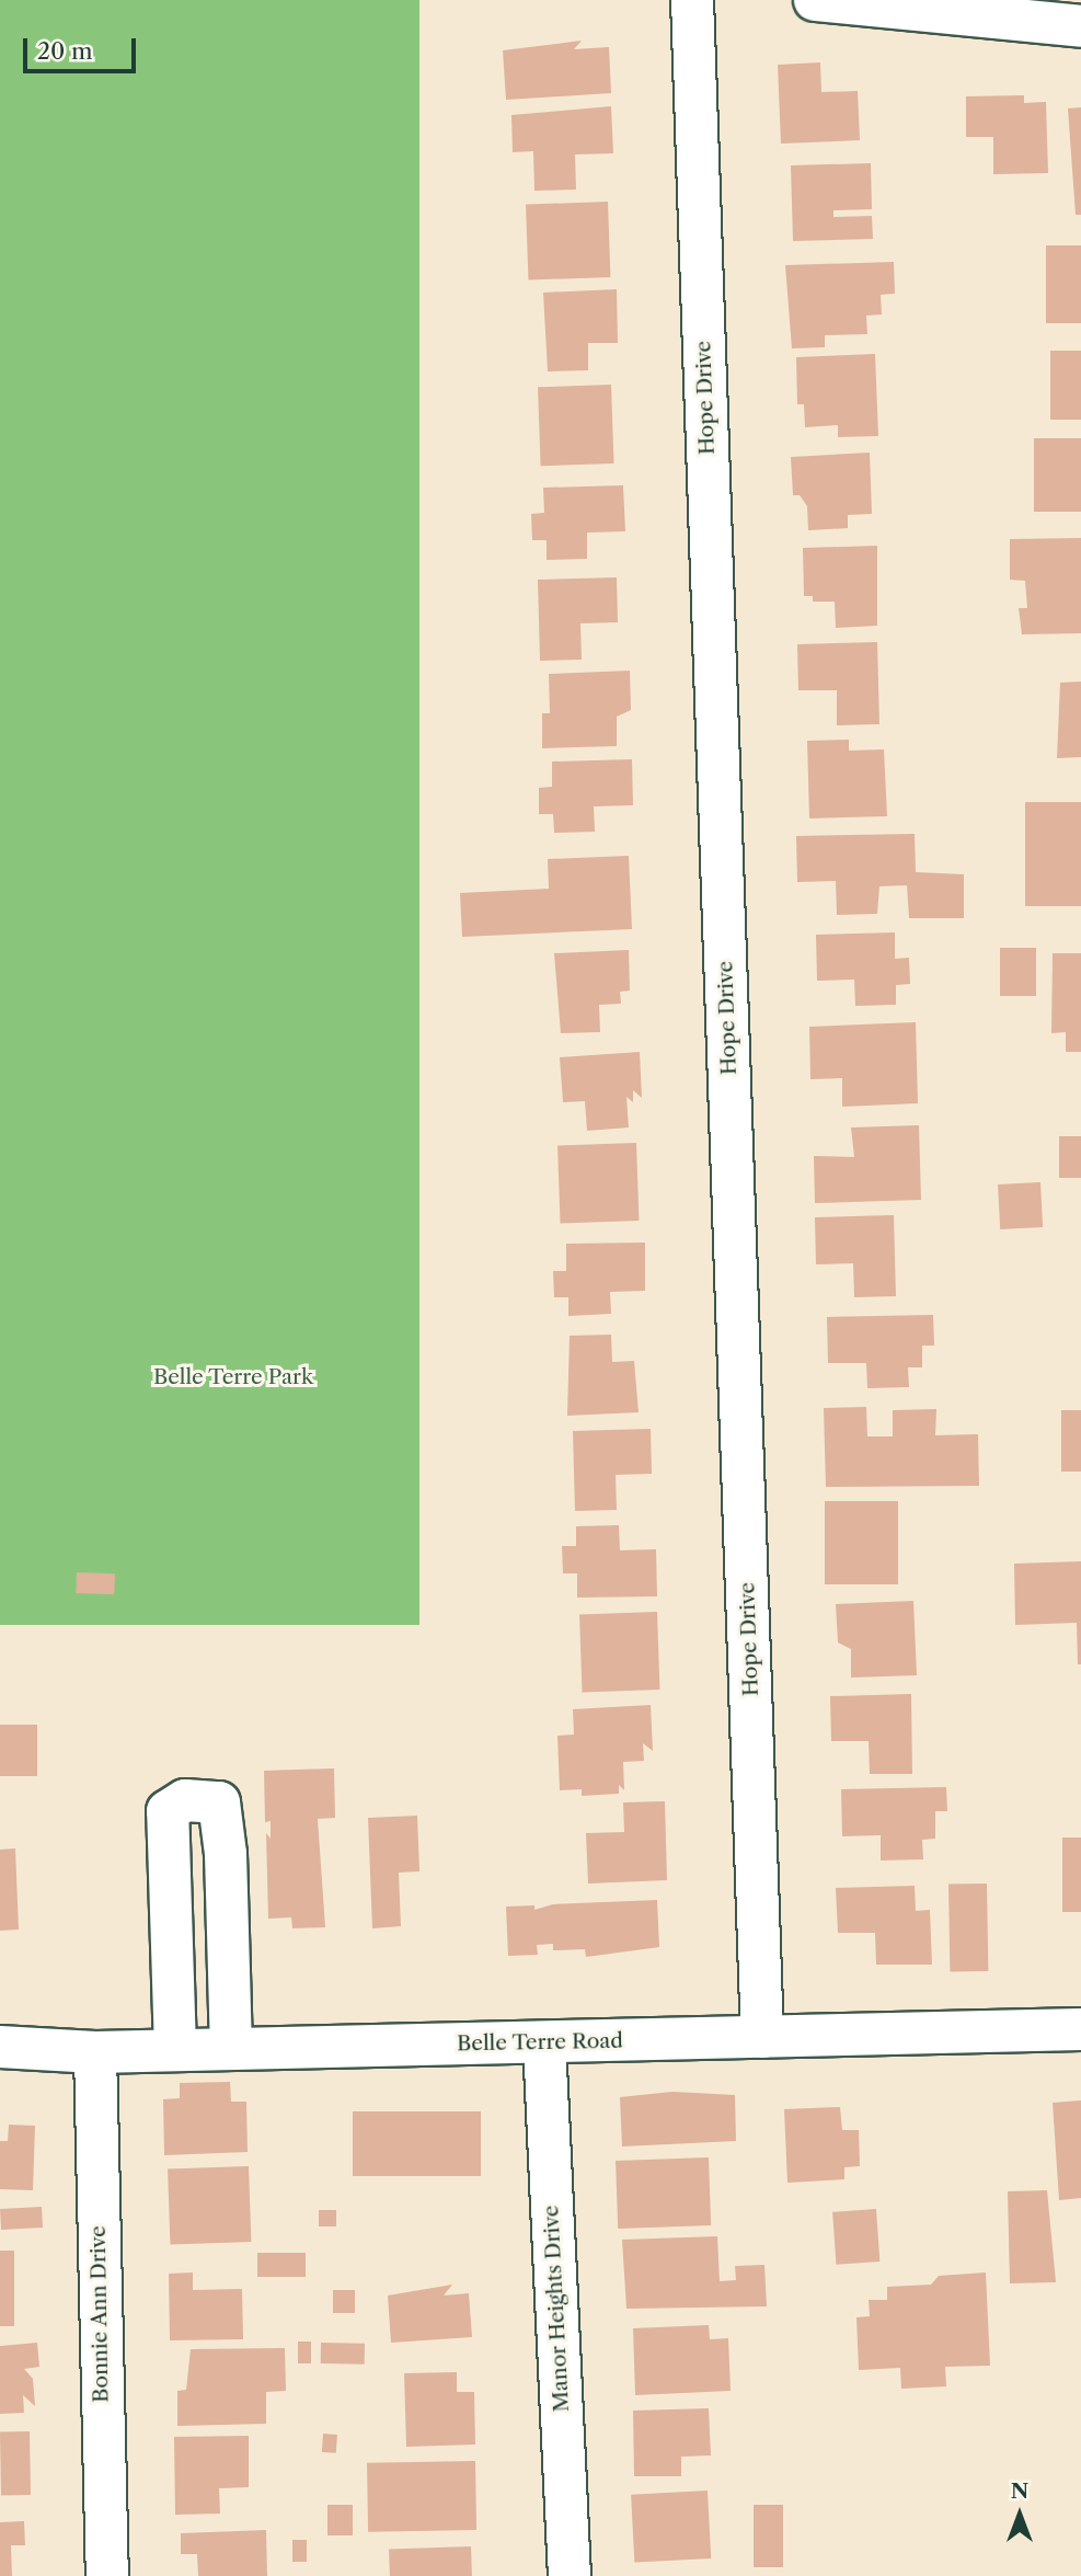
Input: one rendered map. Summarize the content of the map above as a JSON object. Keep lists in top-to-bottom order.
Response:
{
  "streets": {
    "street": [
      "Hope Drive",
      "Belle Terre Road",
      "Manor Heights Drive",
      "Bonnie Ann Drive"
    ]
  },
  "crossings": [
    ["Hope Drive", "Belle Terre Road"],
    ["Belle Terre Road", "Manor Heights Drive"],
    ["Belle Terre Road", "Bonnie Ann Drive"]
  ],
  "parks": ["Belle Terre Park"],
  "scale_bar": "20 m",
  "north": "top"
}
